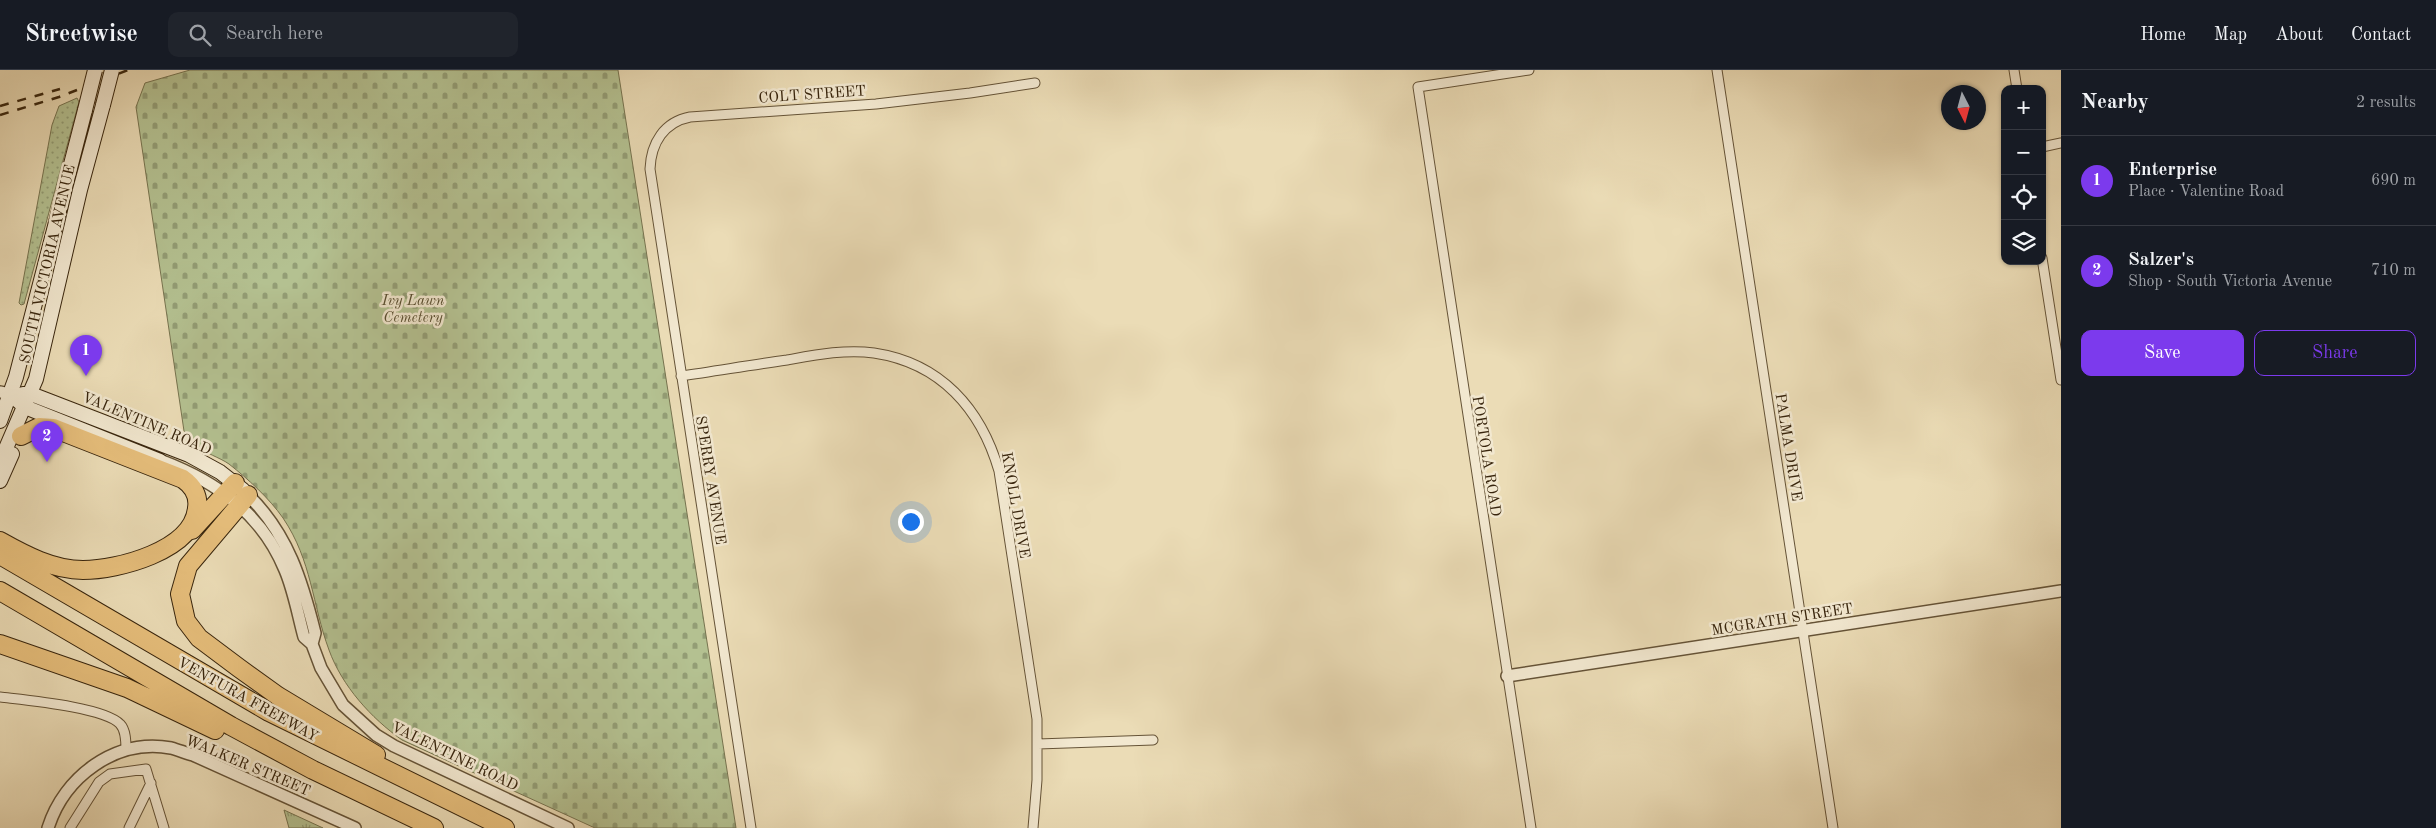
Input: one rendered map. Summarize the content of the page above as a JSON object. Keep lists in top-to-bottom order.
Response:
{
  "streets": {
    "highway": ["VENTURA FREEWAY"],
    "main road": ["SOUTH VICTORIA AVENUE", "VALENTINE ROAD"],
    "street": [
      "COLT STREET",
      "PALMA DRIVE",
      "PORTOLA ROAD",
      "SPERRY AVENUE",
      "KNOLL DRIVE",
      "MCGRATH STREET",
      "WALKER STREET"
    ]
  },
  "crossings": [
    ["COLT STREET", "SPERRY AVENUE"],
    ["SOUTH VICTORIA AVENUE", "VALENTINE ROAD"],
    ["PALMA DRIVE", "MCGRATH STREET"],
    ["PORTOLA ROAD", "MCGRATH STREET"],
    ["SPERRY AVENUE", "KNOLL DRIVE"]
  ],
  "parks": ["Ivy Lawn Cemetery"],
  "north": "bottom",
  "page": {
    "header": "Streetwise",
    "search": "Search here",
    "nav": [
      "Home",
      "Map",
      "About",
      "Contact"
    ],
    "heading": ["Nearby", "2 results"],
    "map_buttons": ["+", "−"],
    "list": [
      {
        "mark": "1",
        "name": "Enterprise",
        "note": "Place · Valentine Road",
        "value": "690 m"
      },
      {
        "mark": "2",
        "name": "Salzer's",
        "note": "Shop · South Victoria Avenue",
        "value": "710 m"
      }
    ],
    "buttons": ["Save", "Share"],
    "pins": ["1", "2"]
  }
}
